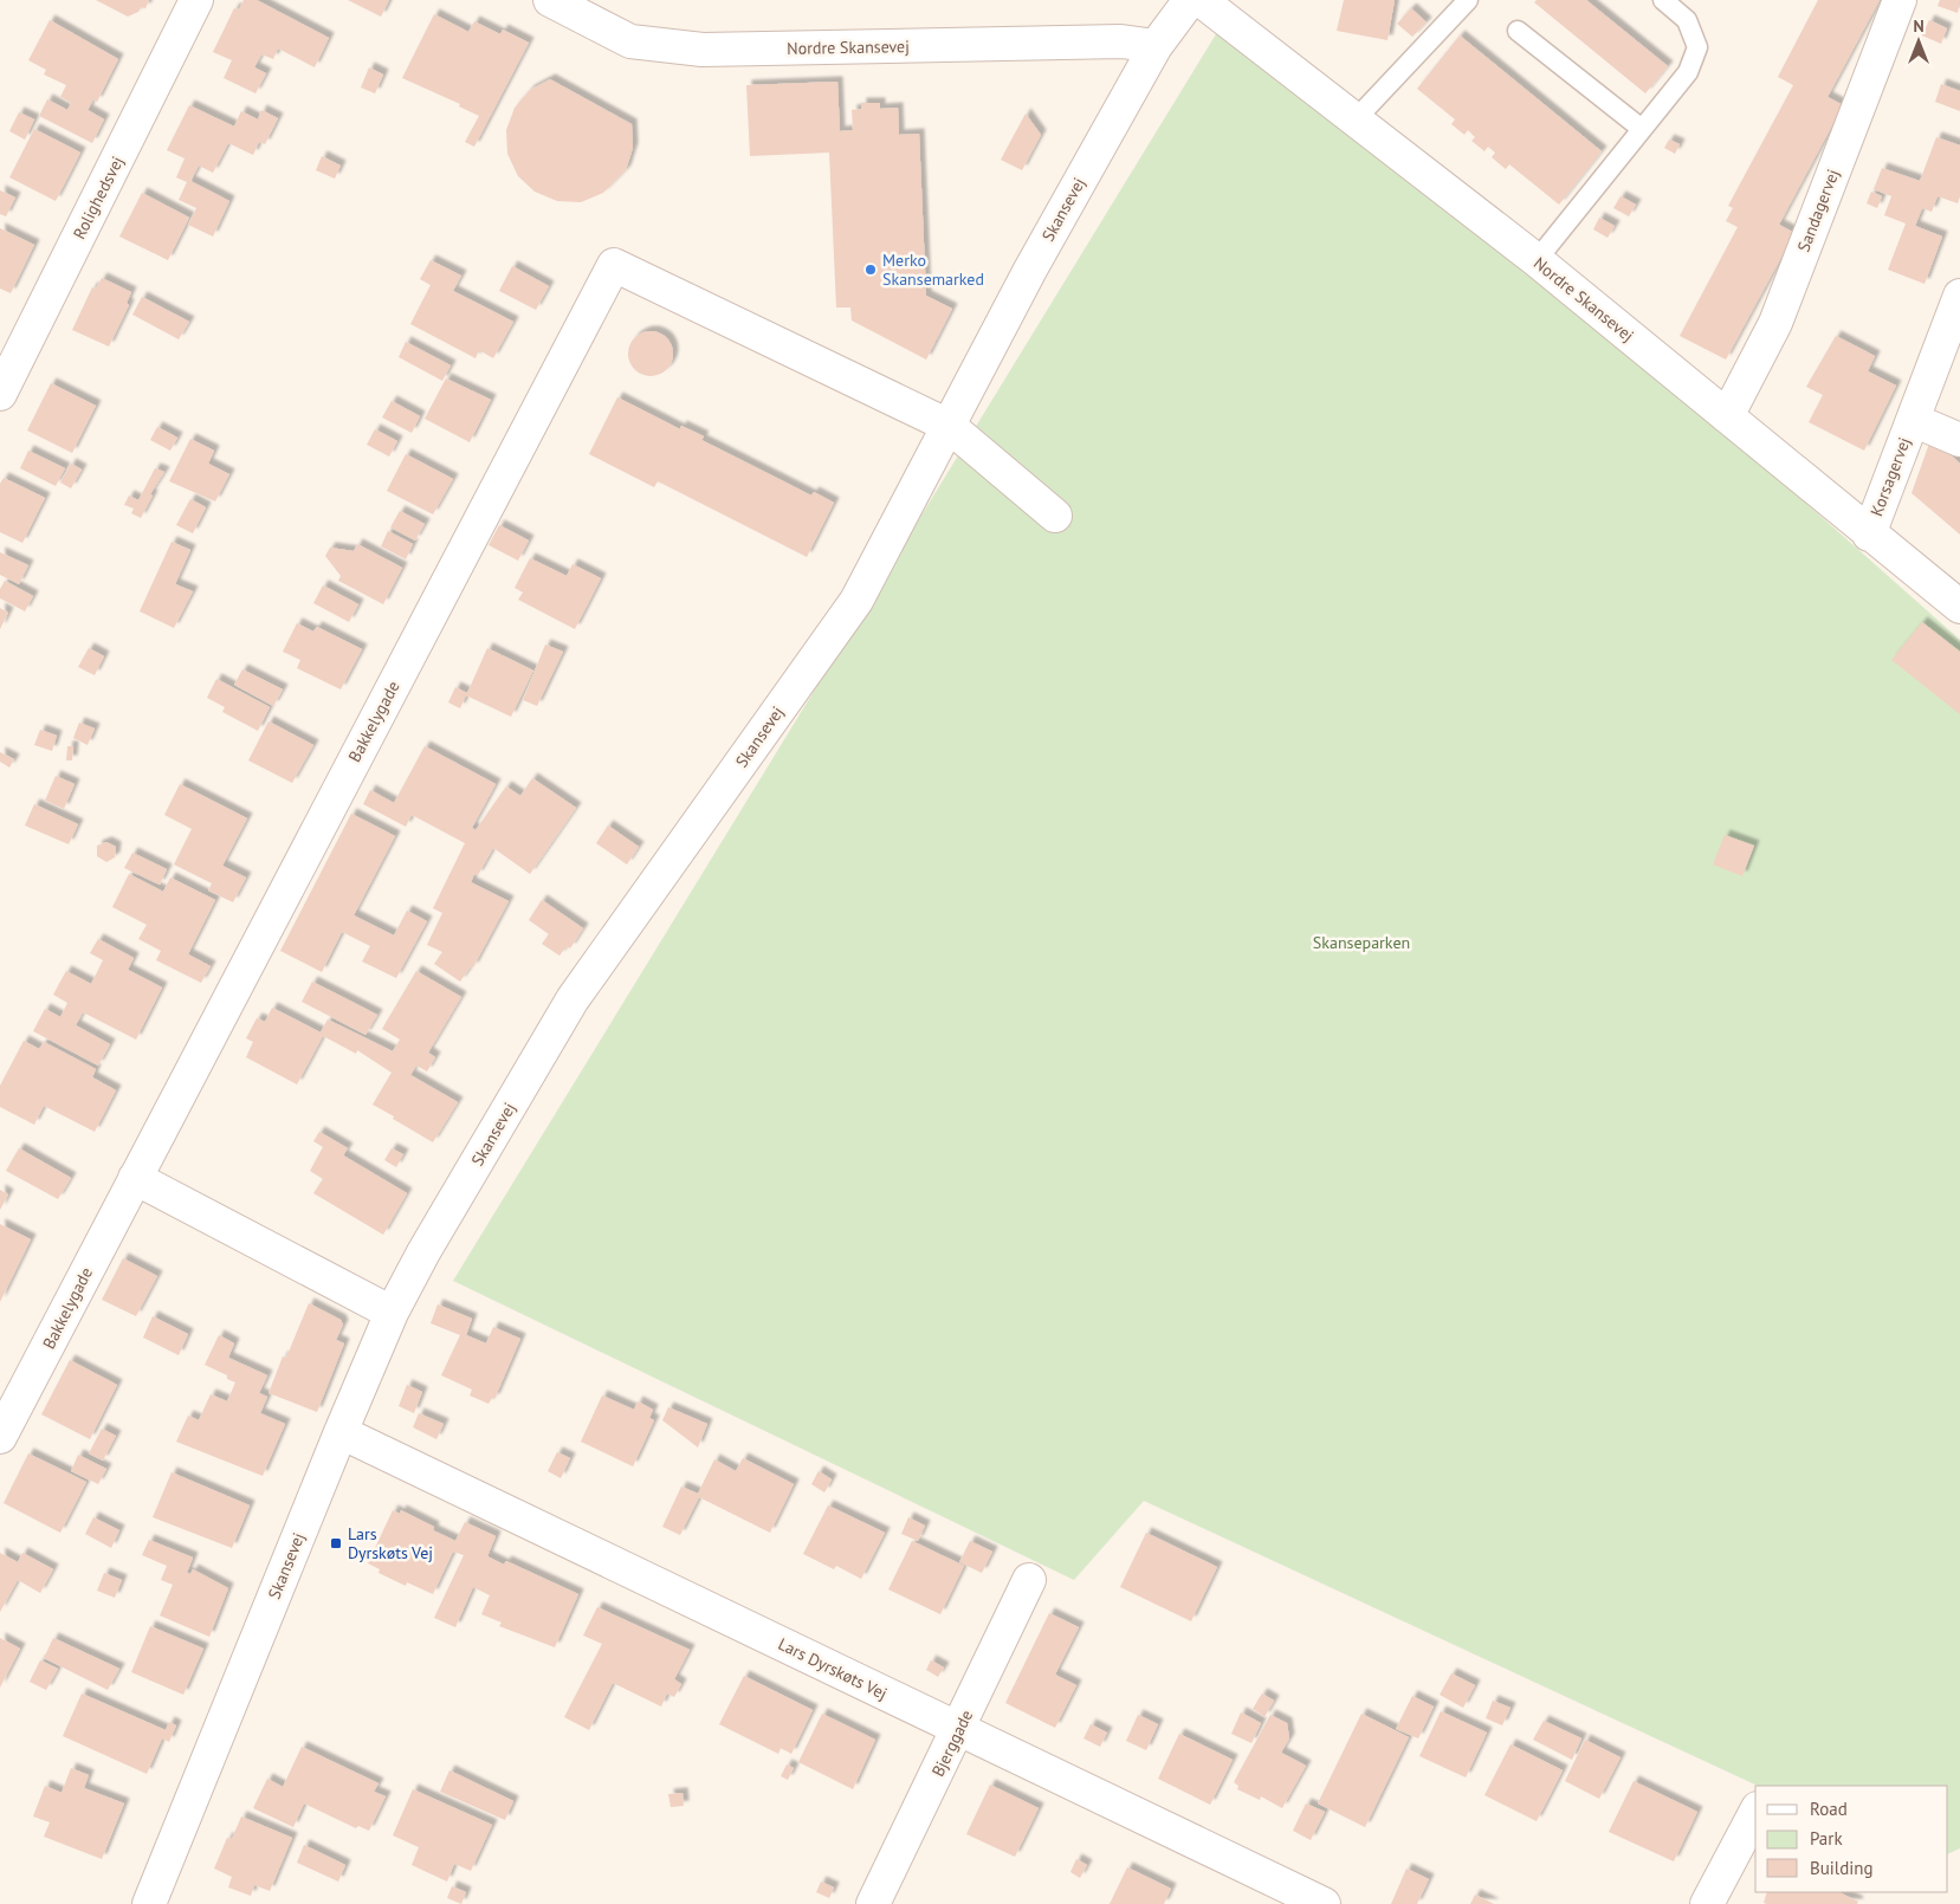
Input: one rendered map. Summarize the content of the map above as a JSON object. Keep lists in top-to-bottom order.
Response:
{
  "streets": {
    "street": [
      "Nordre Skansevej",
      "Rolighedsvej",
      "Skansevej",
      "Sandagervej",
      "Korsagervej",
      "Bakkelygade",
      "Lars Dyrskøts Vej",
      "Bjerggade"
    ]
  },
  "crossings": [
    ["Nordre Skansevej", "Skansevej"],
    ["Nordre Skansevej", "Sandagervej"],
    ["Nordre Skansevej", "Korsagervej"],
    ["Skansevej", "Bakkelygade"],
    ["Skansevej", "Lars Dyrskøts Vej"],
    ["Lars Dyrskøts Vej", "Bjerggade"]
  ],
  "parks": ["Skanseparken"],
  "places": {
    "other": ["Merko Skansemarked"],
    "transit": ["Lars Dyrskøts Vej"]
  },
  "legend": ["Road", "Park", "Building"],
  "north": "top"
}
